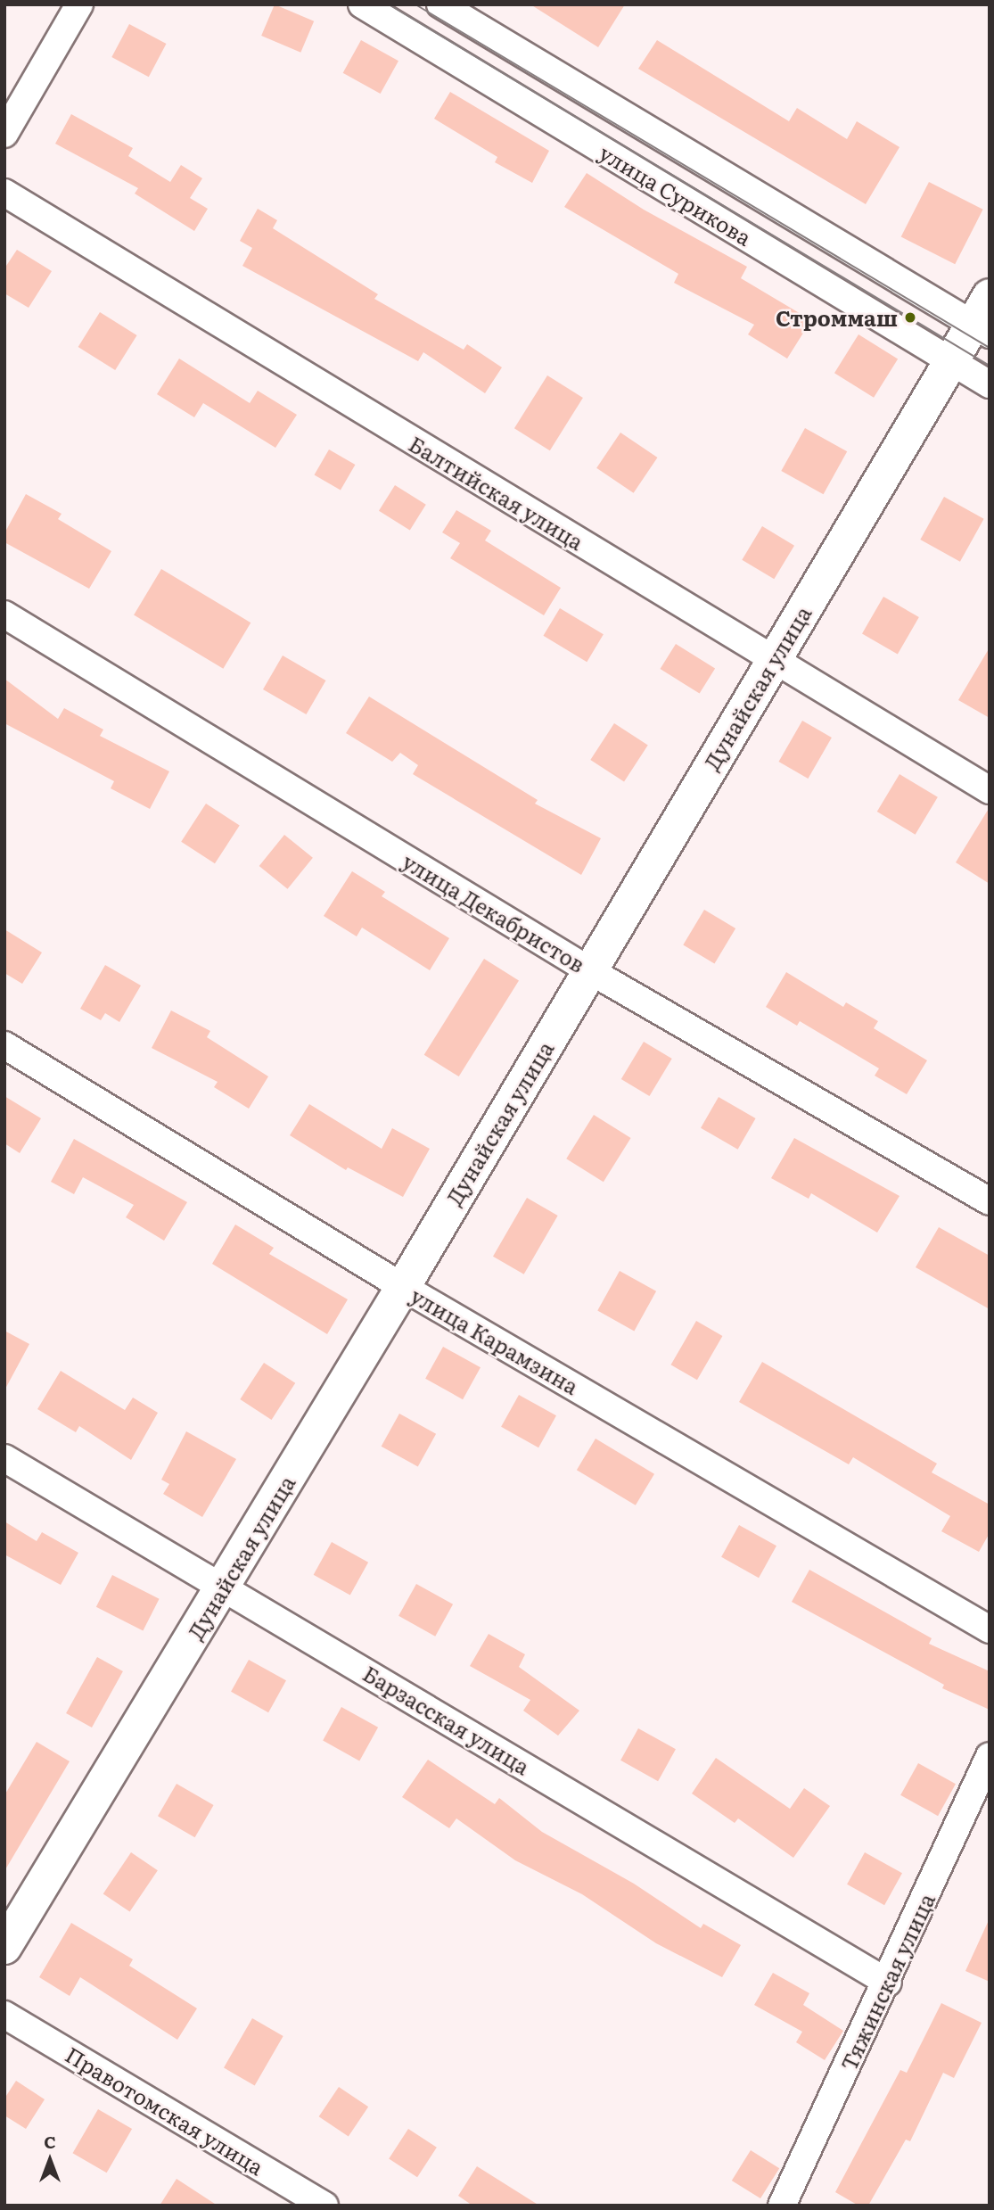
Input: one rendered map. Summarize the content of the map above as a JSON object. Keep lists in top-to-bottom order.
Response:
{
  "streets": {
    "street": [
      "улица Сурикова",
      "Балтийская улица",
      "Дунайская улица",
      "улица Декабристов",
      "улица Карамзина",
      "Барзасская улица",
      "Тяжинская улица",
      "Правотомская улица"
    ]
  },
  "crossings": [
    ["улица Сурикова", "Дунайская улица"],
    ["Балтийская улица", "Дунайская улица"],
    ["Дунайская улица", "улица Декабристов"],
    ["Дунайская улица", "улица Карамзина"],
    ["Дунайская улица", "Барзасская улица"],
    ["Барзасская улица", "Тяжинская улица"]
  ],
  "places": ["Строммаш"],
  "north": "top"
}
